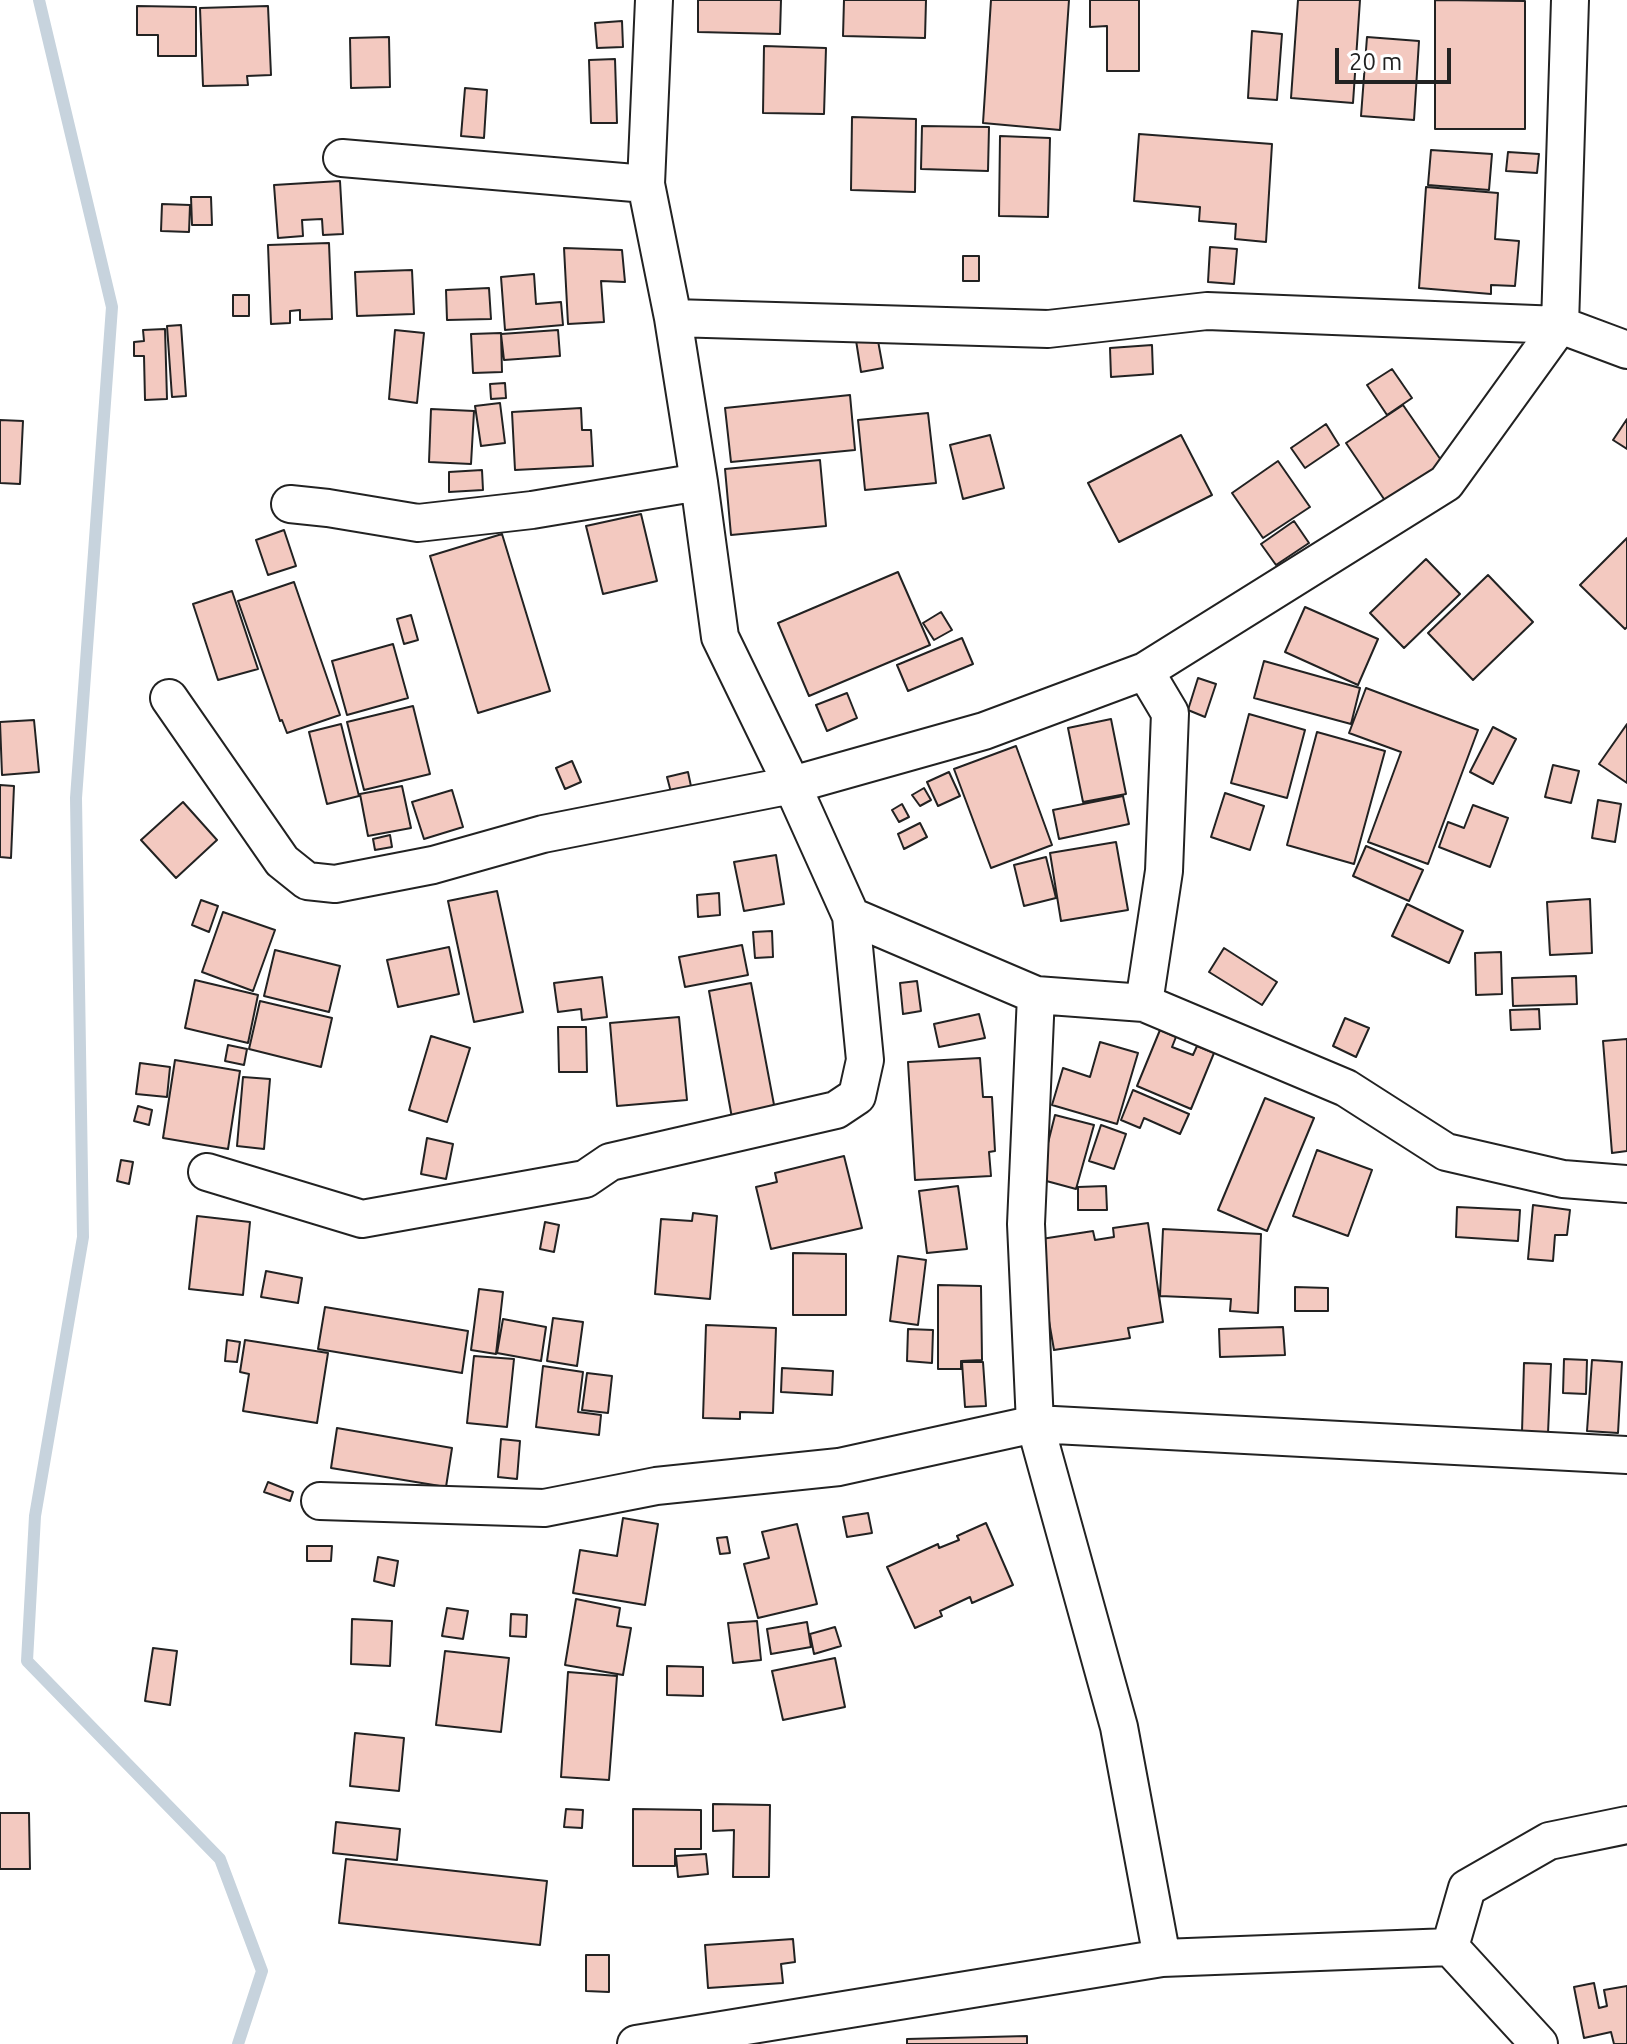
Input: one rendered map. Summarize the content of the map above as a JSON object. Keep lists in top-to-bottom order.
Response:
{
  "scale_bar": "20 m"
}
